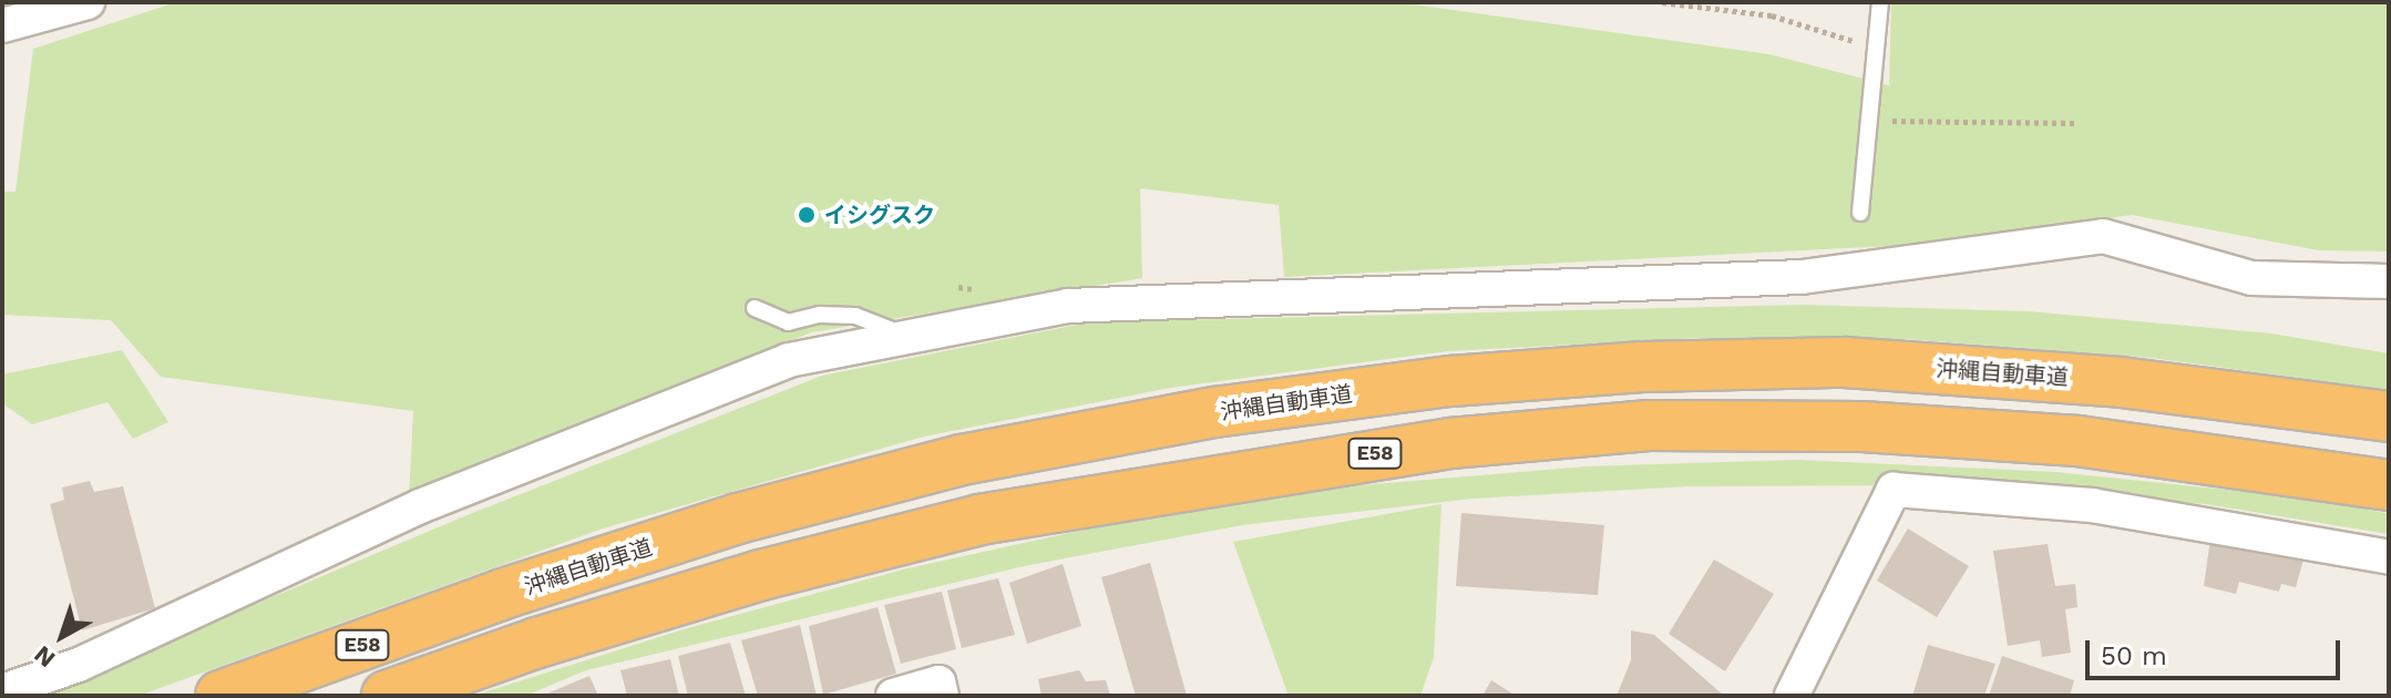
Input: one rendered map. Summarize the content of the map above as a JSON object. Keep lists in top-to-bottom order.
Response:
{
  "streets": {
    "highway": ["沖縄自動車道", "E58"]
  },
  "places": ["イシグスク"],
  "scale_bar": "50 m",
  "north": "bottom left"
}
